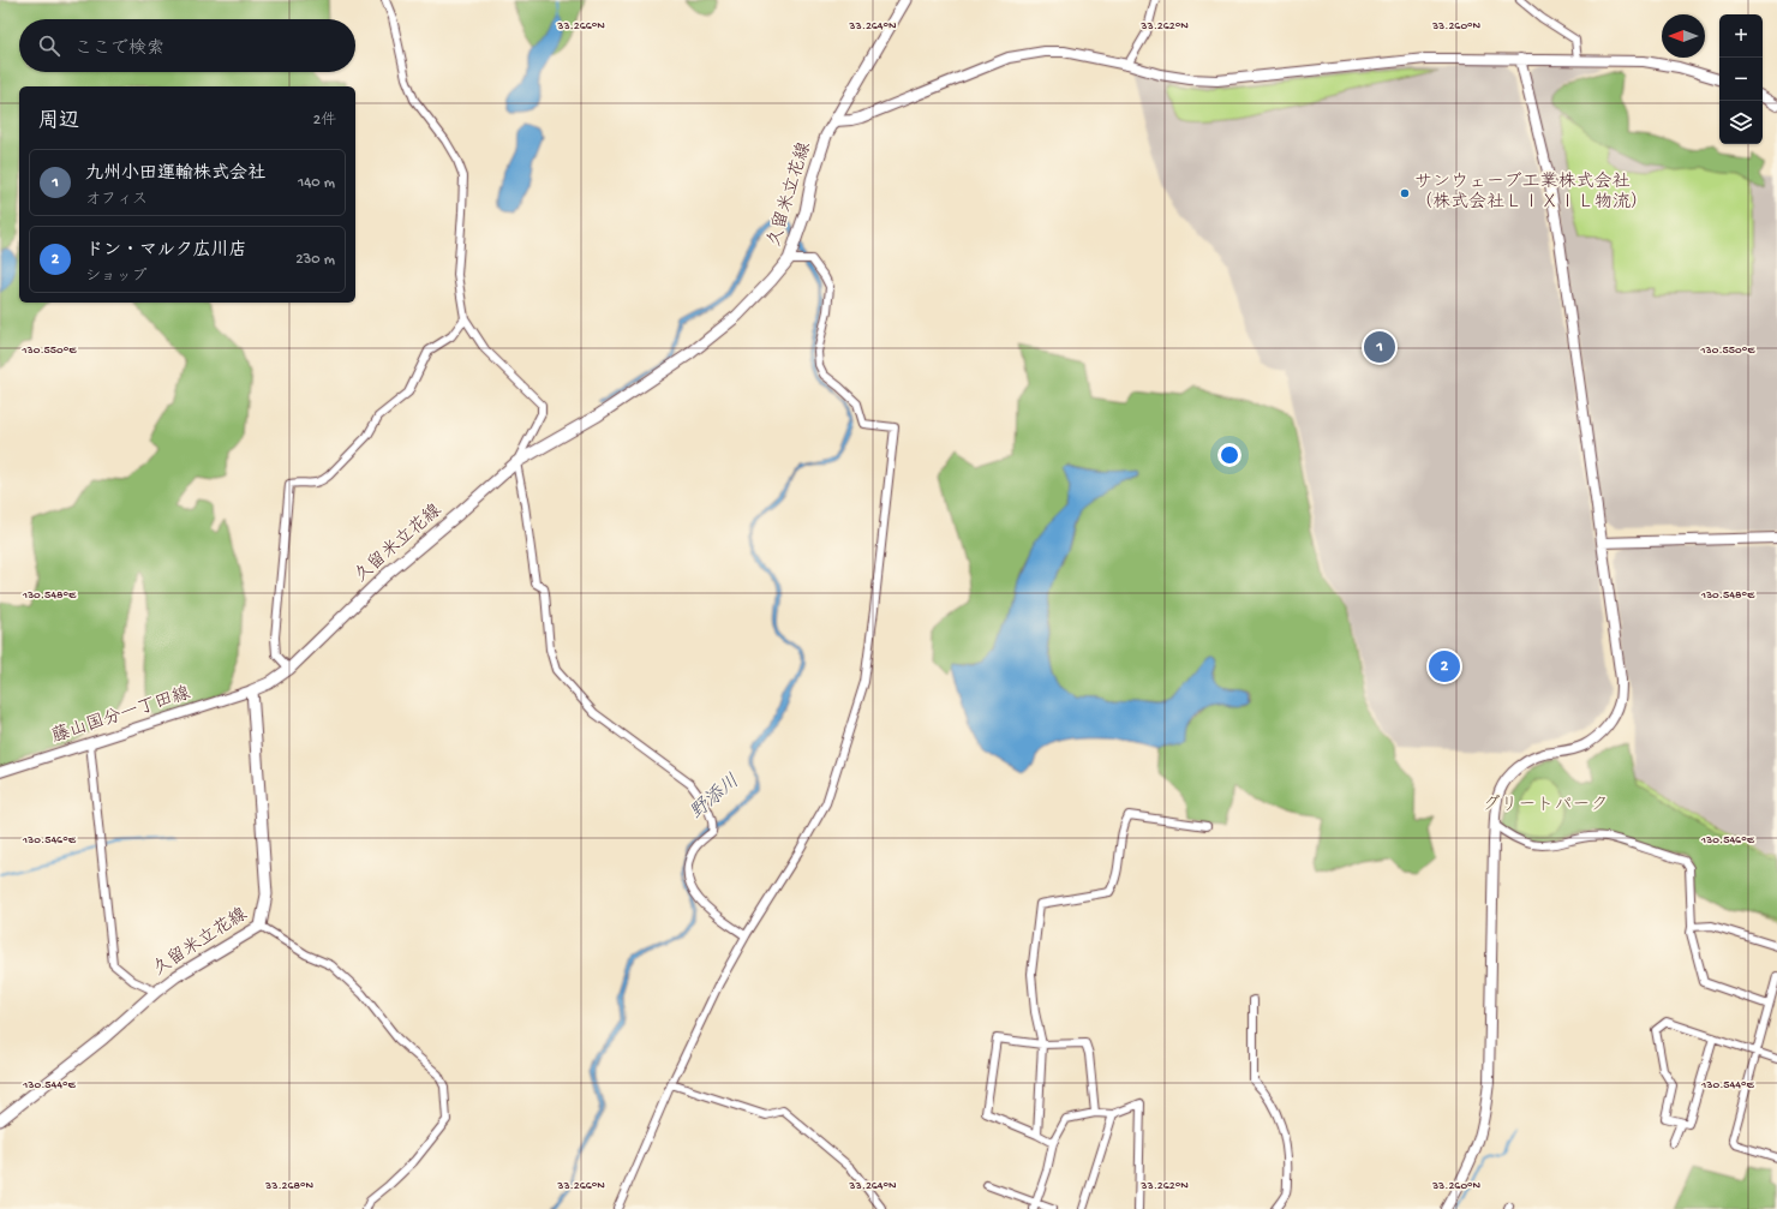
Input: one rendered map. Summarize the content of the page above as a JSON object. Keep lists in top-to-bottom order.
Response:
{
  "streets": {
    "main road": ["久留米立花線"],
    "street": ["藤山国分一丁田線"]
  },
  "crossings": [
    ["久留米立花線", "藤山国分一丁田線"]
  ],
  "water": ["野添川"],
  "parks": ["グリートパーク"],
  "places": ["サンウェーブ工業株式会社 （株式会社ＬＩＸＩＬ物流）"],
  "north": "left",
  "page": {
    "map_buttons": ["+", "−"],
    "search": "ここで検索",
    "heading": ["周辺", "2件"],
    "list": [
      {
        "mark": "1",
        "name": "九州小田運輸株式会社",
        "note": "オフィス",
        "value": "140 m"
      },
      {
        "mark": "2",
        "name": "ドン・マルク広川店",
        "note": "ショップ",
        "value": "230 m"
      }
    ],
    "pins": ["1", "2"]
  },
  "coordinates": [
    "33.266°N",
    "33.264°N",
    "33.262°N",
    "33.260°N",
    "130.550°E",
    "130.548°E",
    "130.546°E",
    "130.544°E",
    "33.268°N"
  ]
}
